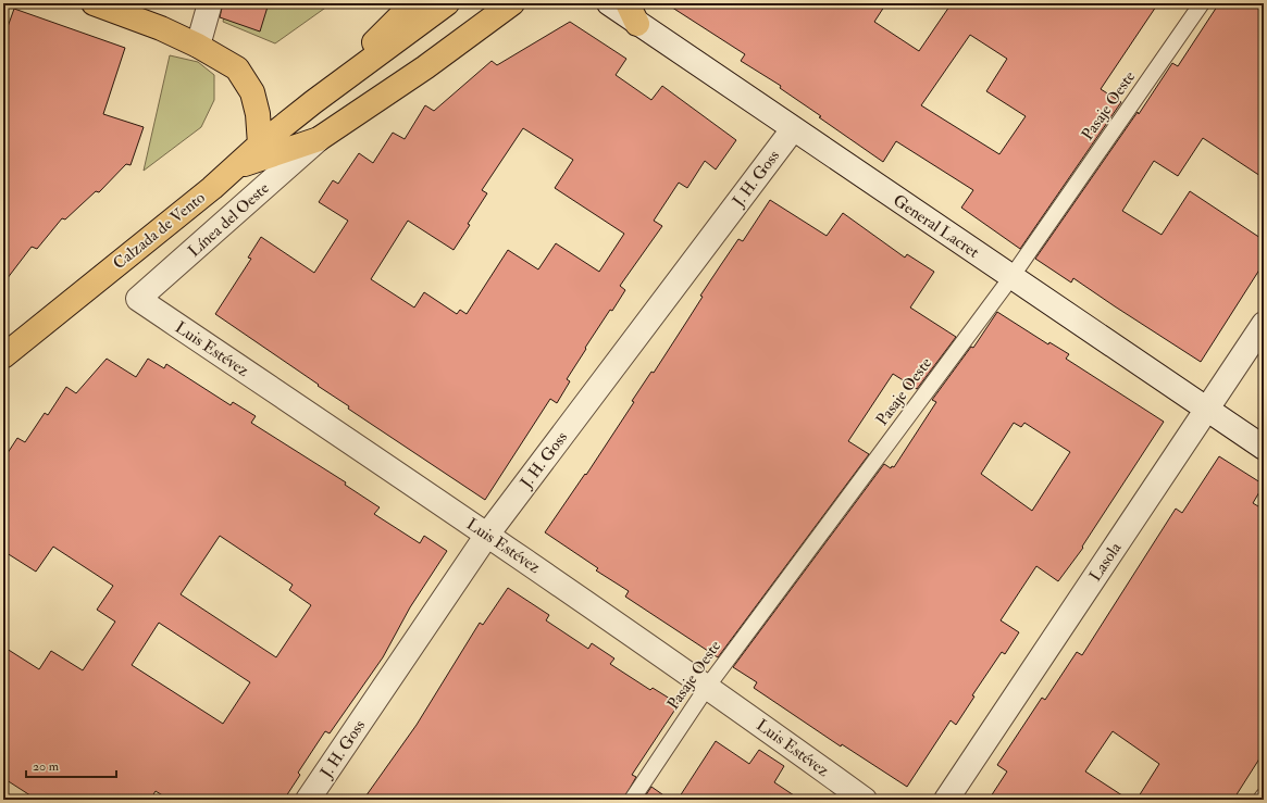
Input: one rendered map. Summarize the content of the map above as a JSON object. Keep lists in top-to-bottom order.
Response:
{
  "streets": {
    "main road": ["Calzada de Vento"],
    "street": [
      "J. H. Goss",
      "Línea del Oeste",
      "General Lacret",
      "Luis Estévez",
      "Lasola"
    ],
    "lane": ["Pasaje Oeste"]
  },
  "crossings": [
    ["Pasaje Oeste", "General Lacret"],
    ["Pasaje Oeste", "Luis Estévez"],
    ["J. H. Goss", "General Lacret"],
    ["J. H. Goss", "Luis Estévez"],
    ["Línea del Oeste", "Luis Estévez"],
    ["General Lacret", "Lasola"]
  ],
  "scale_bar": "20 m"
}
